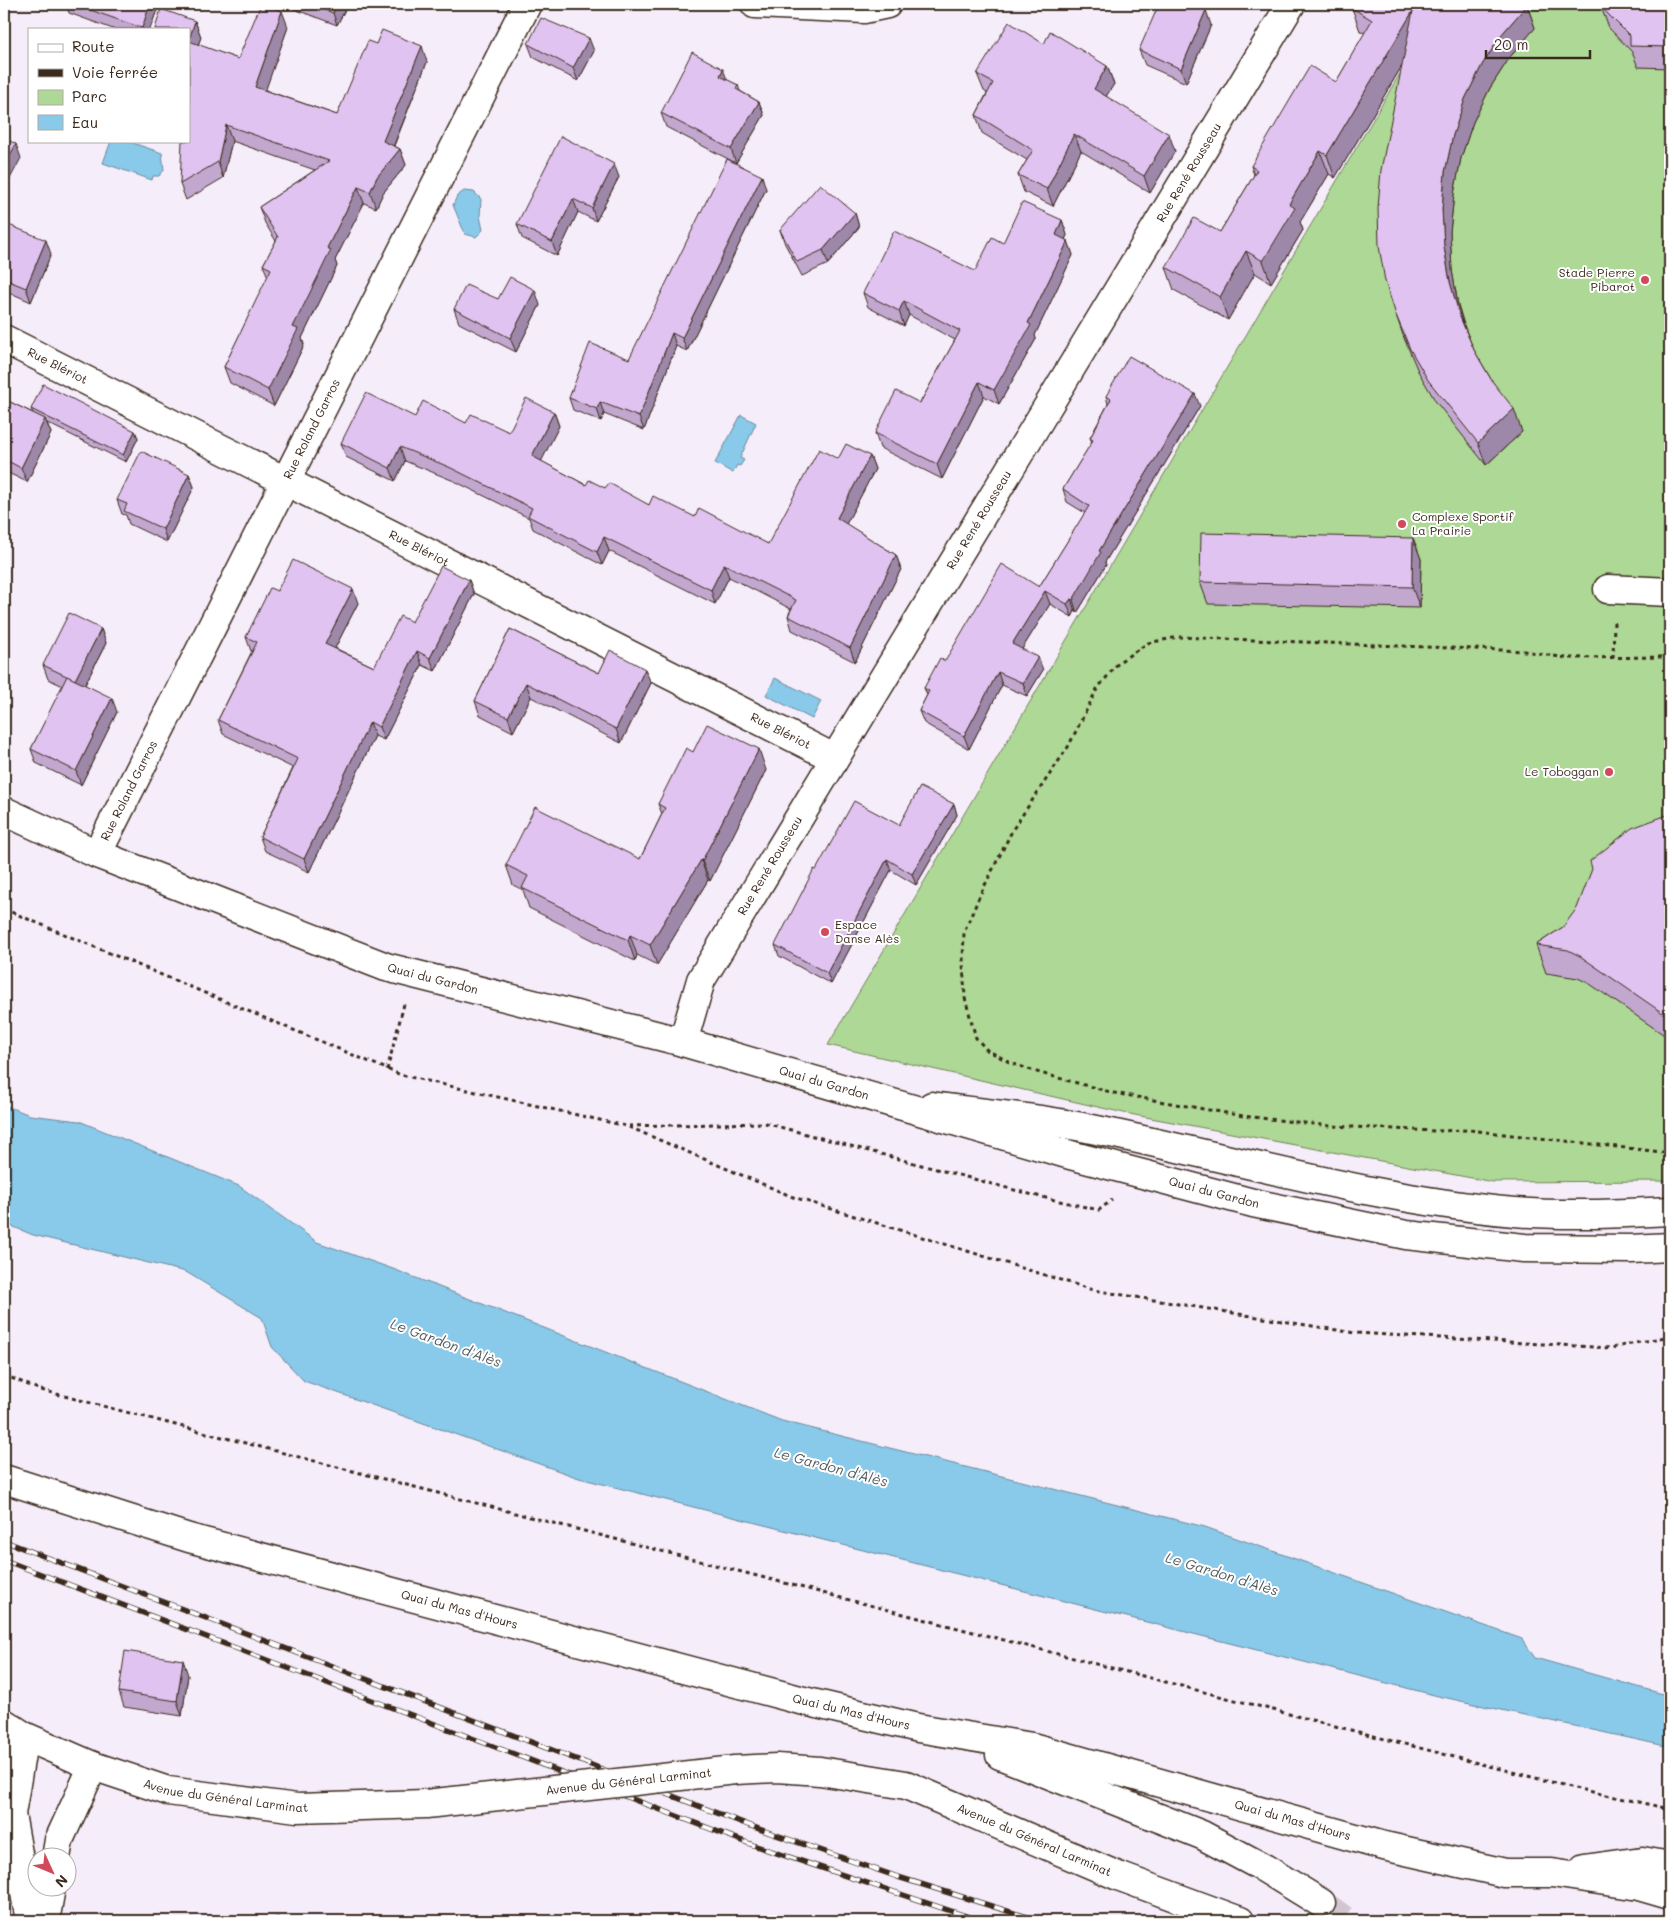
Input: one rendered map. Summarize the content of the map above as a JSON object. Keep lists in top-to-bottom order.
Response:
{
  "streets": {
    "street": [
      "Rue René Rousseau",
      "Rue Blériot",
      "Rue Roland Garros",
      "Quai du Gardon",
      "Quai du Mas d'Hours",
      "Avenue du Général Larminat"
    ]
  },
  "crossings": [
    ["Rue René Rousseau", "Rue Blériot"],
    ["Rue René Rousseau", "Quai du Gardon"],
    ["Rue Blériot", "Rue Roland Garros"],
    ["Rue Roland Garros", "Quai du Gardon"]
  ],
  "water": ["Le Gardon d'Alès"],
  "places": [
    "Stade Pierre Pibarot",
    "Complexe Sportif La Prairie",
    "Le Toboggan",
    "Espace Danse Alès"
  ],
  "legend": [
    "Route",
    "Voie ferrée",
    "Parc",
    "Eau"
  ],
  "scale_bar": "20 m",
  "north": "bottom right"
}
